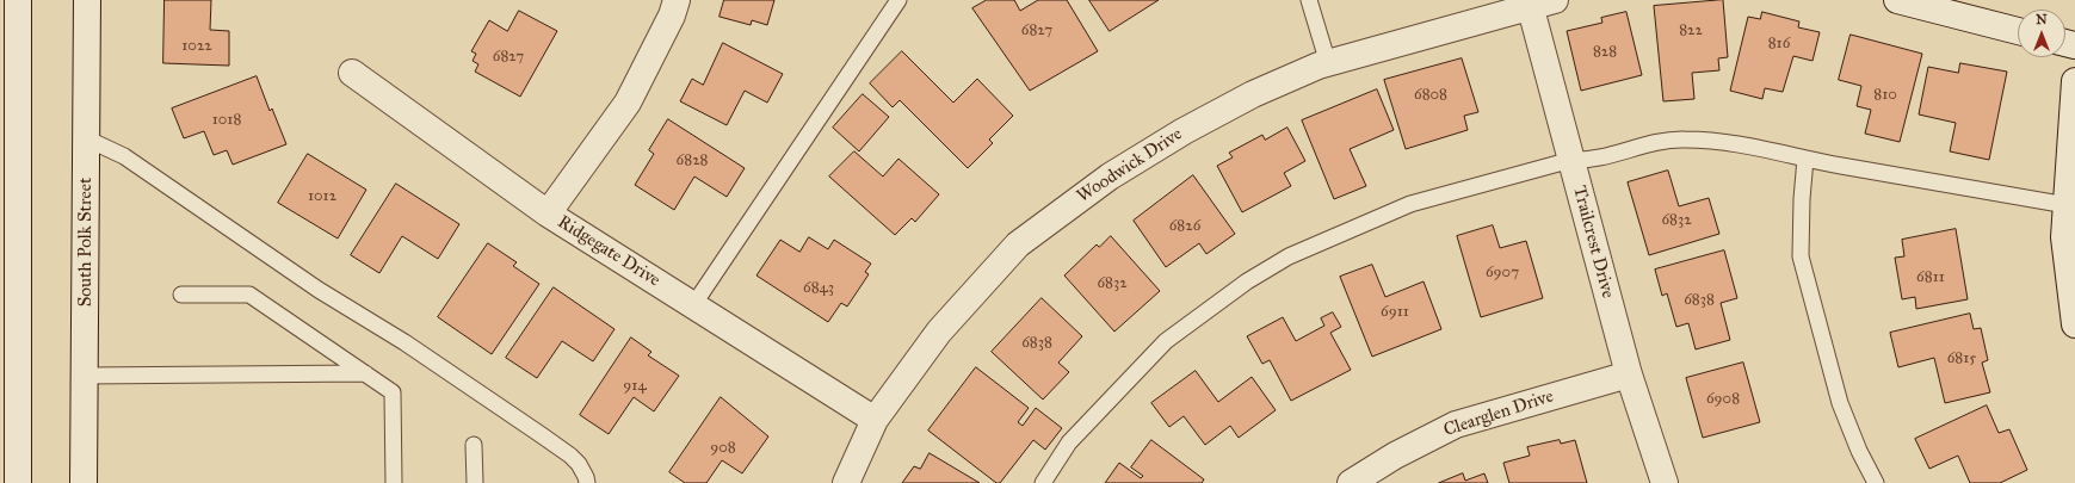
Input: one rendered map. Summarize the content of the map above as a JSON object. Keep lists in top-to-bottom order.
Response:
{
  "streets": {
    "street": [
      "Woodwick Drive",
      "South Polk Street",
      "Trailcrest Drive",
      "Ridgegate Drive",
      "Clearglen Drive"
    ]
  },
  "crossings": [
    ["Woodwick Drive", "Trailcrest Drive"],
    ["Woodwick Drive", "Ridgegate Drive"],
    ["Trailcrest Drive", "Clearglen Drive"]
  ],
  "house_numbers": [
    "6827",
    "822",
    "816",
    "1022",
    "828",
    "6827",
    "6808",
    "810",
    "1018",
    "6828",
    "1012",
    "6832",
    "6826",
    "6907",
    "6811",
    "6832",
    "6843",
    "6838",
    "6911",
    "6838",
    "6815",
    "914",
    "6908",
    "908"
  ],
  "north": "top"
}
